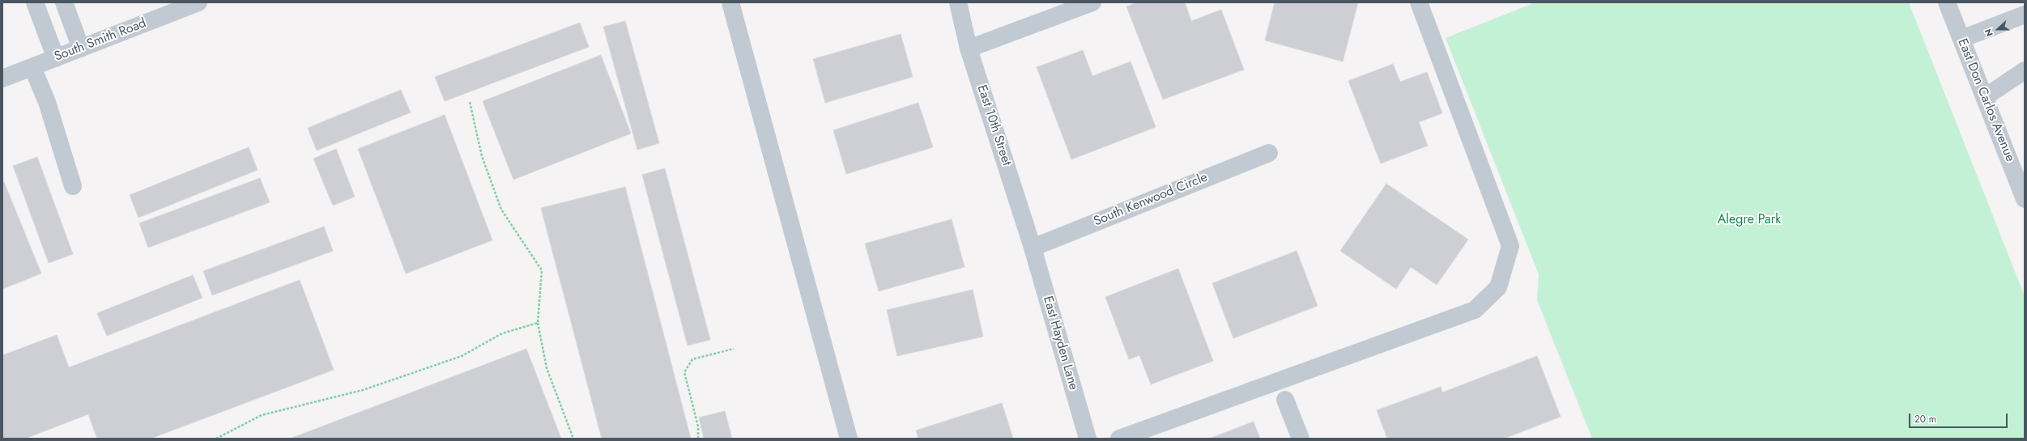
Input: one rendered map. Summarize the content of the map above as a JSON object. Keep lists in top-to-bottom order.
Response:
{
  "streets": {
    "street": [
      "South Smith Road",
      "East Don Carlos Avenue",
      "East 10th Street",
      "South Kenwood Circle",
      "East Hayden Lane"
    ]
  },
  "crossings": [
    ["East 10th Street", "South Kenwood Circle"],
    ["East 10th Street", "East Hayden Lane"],
    ["South Kenwood Circle", "East Hayden Lane"]
  ],
  "parks": ["Alegre Park"],
  "scale_bar": "20 m",
  "north": "left"
}
